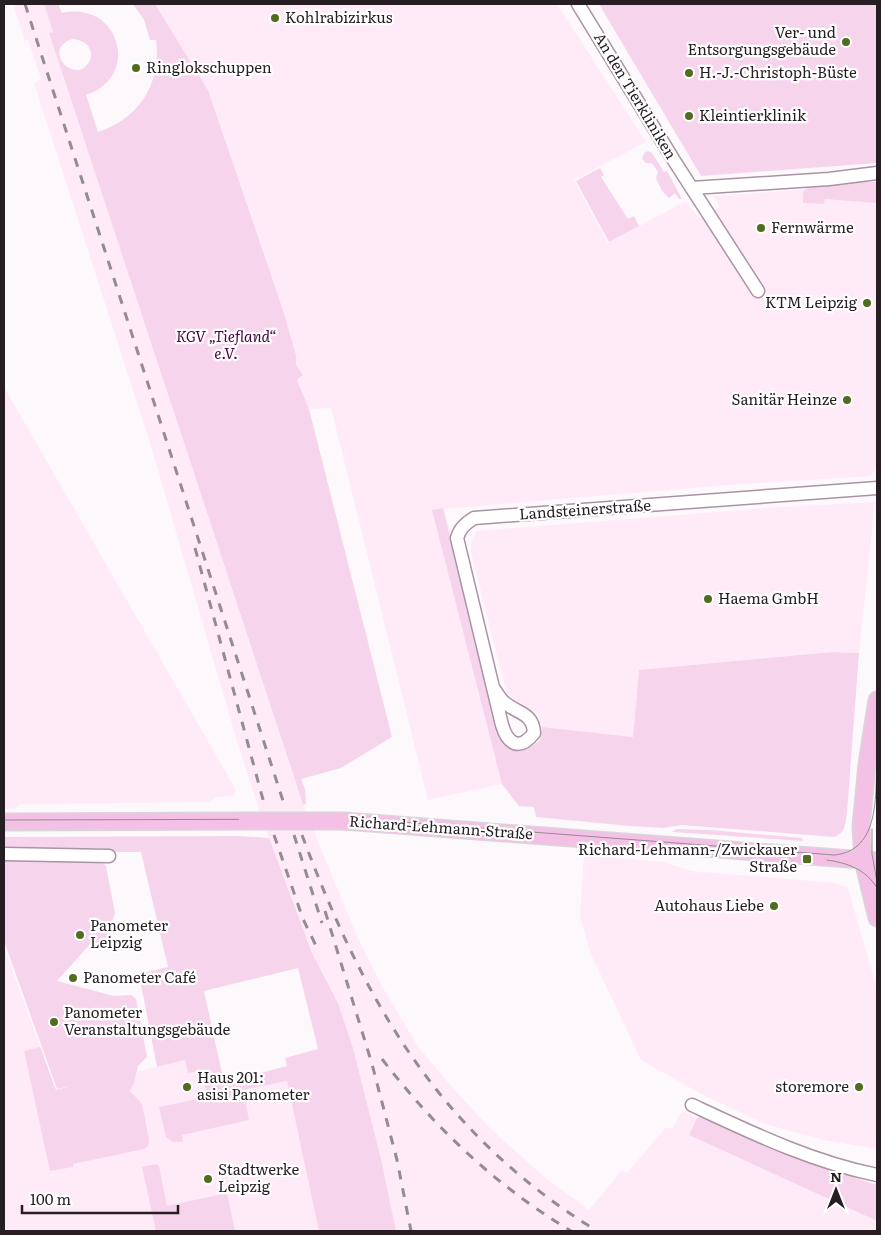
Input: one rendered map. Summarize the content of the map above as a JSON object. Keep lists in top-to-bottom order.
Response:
{
  "streets": {
    "main road": ["Richard-Lehmann-Straße"],
    "street": ["An den Tierkliniken", "Landsteinerstraße"]
  },
  "parks": ["KGV „Tiefland“ e.V."],
  "places": {
    "other": [
      "Kohlrabizirkus",
      "Ver- und Entsorgungsgebäude",
      "Ringlokschuppen",
      "H.-J.-Christoph-Büste",
      "Kleintierklinik",
      "Fernwärme",
      "KTM Leipzig",
      "Sanitär Heinze",
      "Haema GmbH",
      "Autohaus Liebe",
      "Panometer Leipzig",
      "Panometer Café",
      "Panometer Veranstaltungsgebäude",
      "Haus 201: asisi Panometer",
      "storemore",
      "Stadtwerke Leipzig"
    ],
    "transit": ["Richard-Lehmann-/Zwickauer Straße"]
  },
  "scale_bar": "100 m",
  "north": "top"
}
